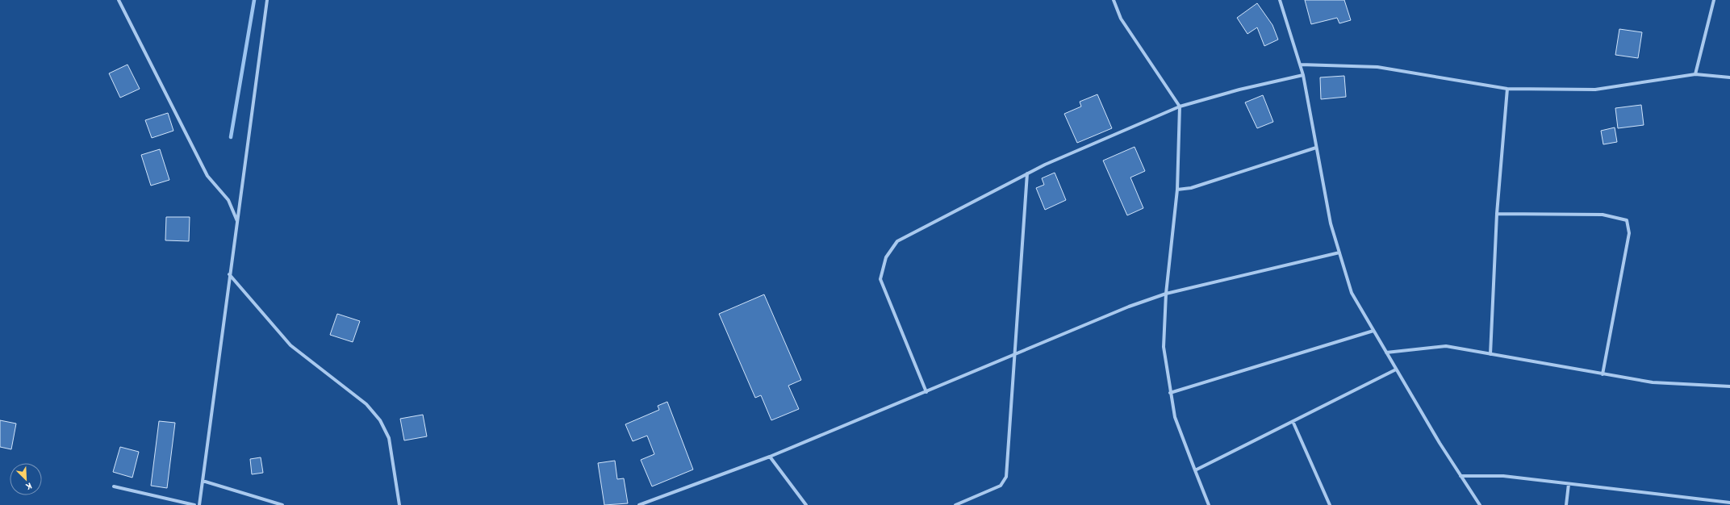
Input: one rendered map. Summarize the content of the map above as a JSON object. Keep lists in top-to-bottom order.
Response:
{
  "north": "bottom right"
}
